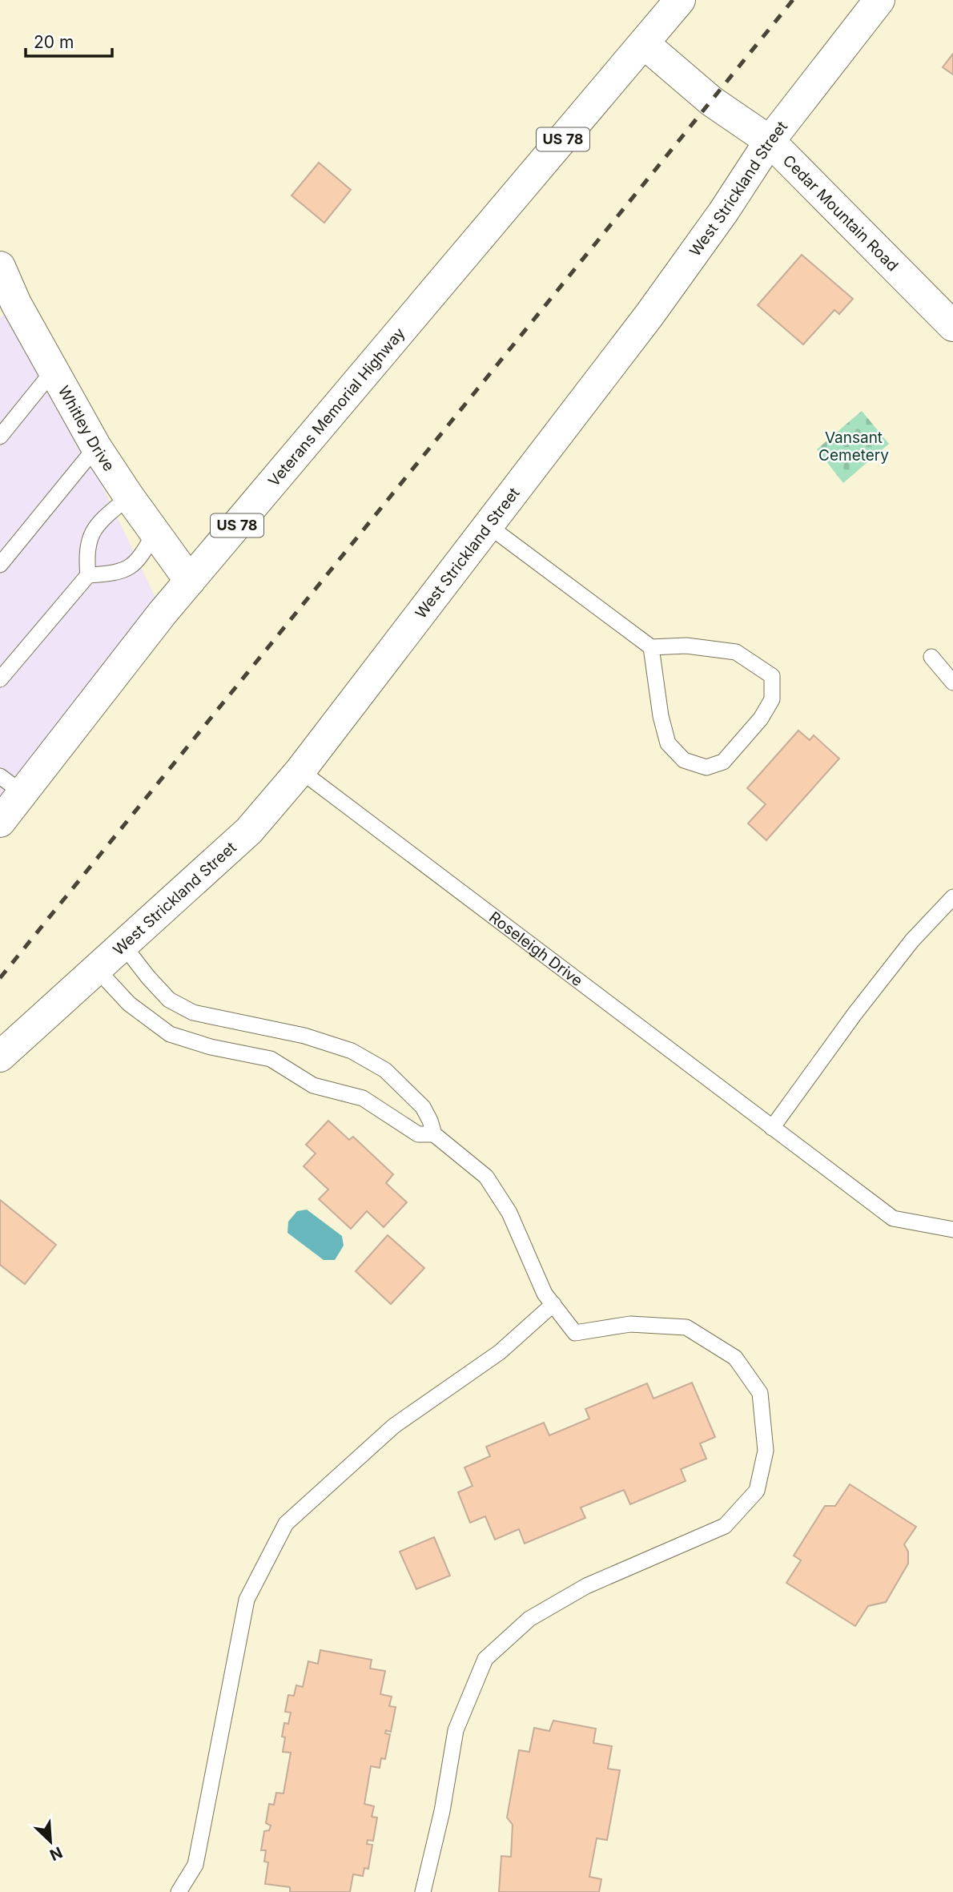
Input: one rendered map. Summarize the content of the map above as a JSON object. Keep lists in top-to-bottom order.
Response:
{
  "streets": {
    "street": [
      "US 78",
      "West Strickland Street",
      "Cedar Mountain Road",
      "Veterans Memorial Highway",
      "Whitley Drive"
    ],
    "lane": ["Roseleigh Drive"]
  },
  "crossings": [
    ["West Strickland Street", "Cedar Mountain Road"],
    ["West Strickland Street", "Roseleigh Drive"],
    ["Cedar Mountain Road", "Veterans Memorial Highway"],
    ["Veterans Memorial Highway", "Whitley Drive"]
  ],
  "parks": ["Vansant Cemetery"],
  "scale_bar": "20 m",
  "north": "bottom right"
}
